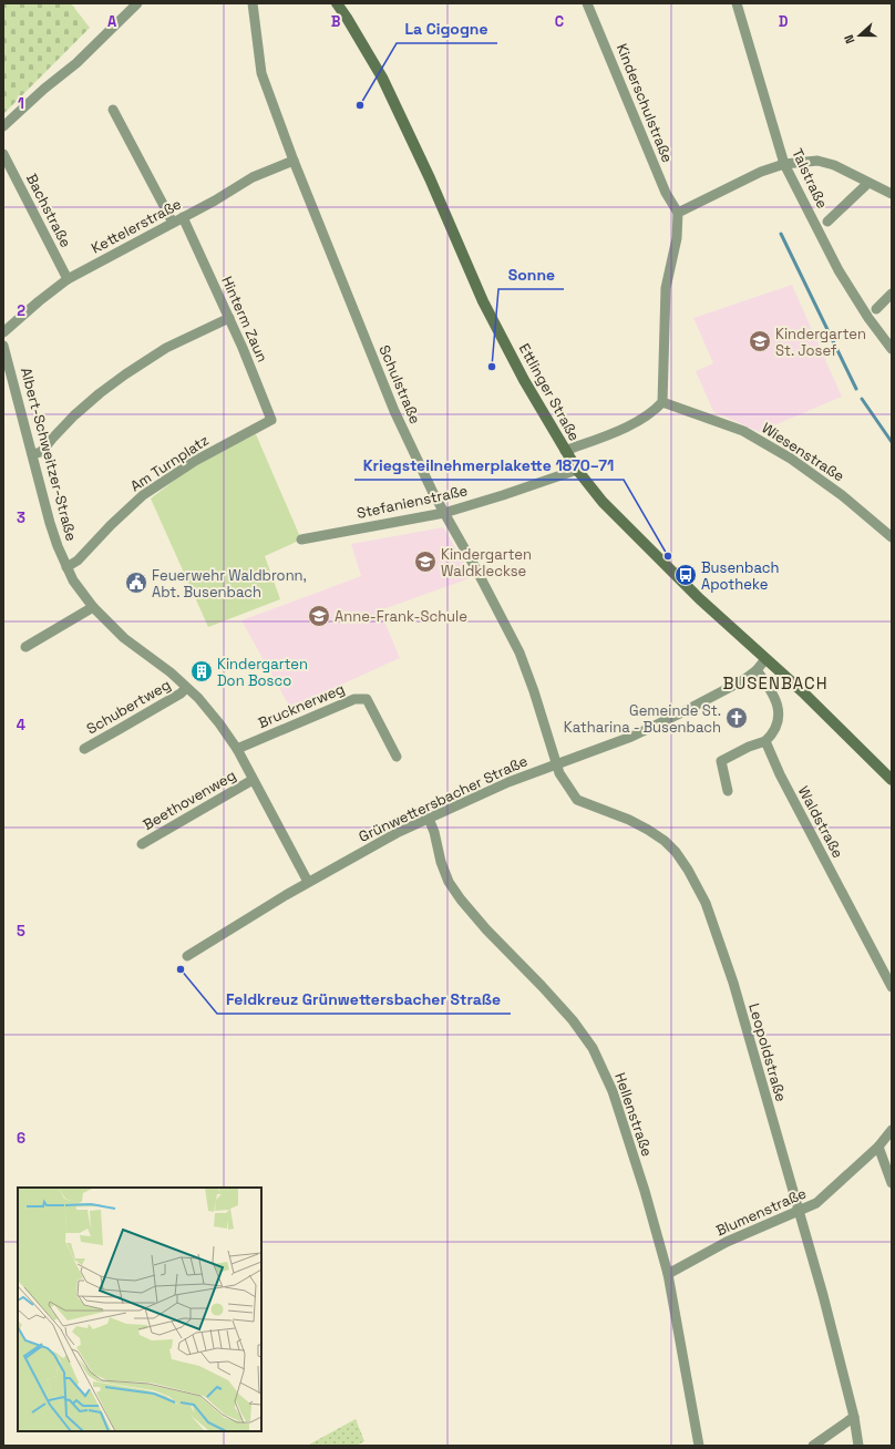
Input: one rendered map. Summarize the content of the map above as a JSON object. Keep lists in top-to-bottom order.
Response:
{
  "streets": {
    "main road": ["Ettlinger Straße"],
    "street": [
      "Kinderschulstraße",
      "Talstraße",
      "Bachstraße",
      "Kettelerstraße",
      "Hinterm Zaun",
      "Schulstraße",
      "Wiesenstraße",
      "Albert-Schweitzer-Straße",
      "Am Turnplatz",
      "Stefanienstraße",
      "Brucknerweg",
      "Schubertweg",
      "Grünwettersbacher Straße",
      "Beethovenweg",
      "Waldstraße",
      "Leopoldstraße",
      "Hellenstraße",
      "Blumenstraße"
    ]
  },
  "crossings": [
    ["Bachstraße", "Kettelerstraße"],
    ["Kettelerstraße", "Hinterm Zaun"],
    ["Kettelerstraße", "Schulstraße"],
    ["Hinterm Zaun", "Am Turnplatz"],
    ["Schulstraße", "Stefanienstraße"],
    ["Schulstraße", "Grünwettersbacher Straße"],
    ["Schulstraße", "Leopoldstraße"],
    ["Ettlinger Straße", "Stefanienstraße"],
    ["Ettlinger Straße", "Grünwettersbacher Straße"],
    ["Albert-Schweitzer-Straße", "Am Turnplatz"],
    ["Albert-Schweitzer-Straße", "Brucknerweg"],
    ["Albert-Schweitzer-Straße", "Schubertweg"],
    ["Albert-Schweitzer-Straße", "Grünwettersbacher Straße"],
    ["Albert-Schweitzer-Straße", "Beethovenweg"],
    ["Grünwettersbacher Straße", "Leopoldstraße"],
    ["Grünwettersbacher Straße", "Hellenstraße"],
    ["Leopoldstraße", "Blumenstraße"],
    ["Hellenstraße", "Blumenstraße"]
  ],
  "districts": ["BUSENBACH"],
  "places": {
    "other": [
      "La Cigogne",
      "Sonne",
      "Kriegsteilnehmerplakette 1870–71",
      "Feldkreuz Grünwettersbacher Straße"
    ],
    "school or university": ["Kindergarten St. Josef", "Kindergarten Waldkleckse", "Anne-Frank-Schule"],
    "bus stop": ["Busenbach Apotheke"],
    "public building": ["Feuerwehr Waldbronn, Abt. Busenbach"],
    "building": ["Kindergarten Don Bosco"],
    "church": ["Gemeinde St. Katharina - Busenbach"]
  },
  "north": "left",
  "grid": {
    "columns": [
      "A",
      "B",
      "C",
      "D"
    ],
    "rows": [
      "1",
      "2",
      "3",
      "4",
      "5",
      "6"
    ]
  }
}
